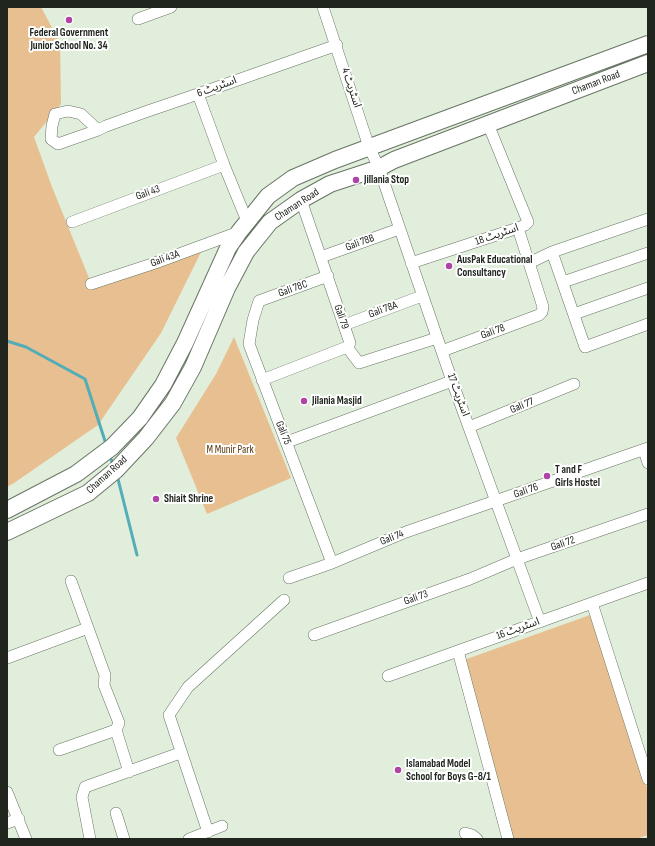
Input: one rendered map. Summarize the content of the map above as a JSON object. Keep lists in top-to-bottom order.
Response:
{
  "streets": {
    "street": [
      "Chaman Road",
      "اسٹریٹ 6",
      "اسٹریٹ 4",
      "Gali 43",
      "اسٹریٹ 18",
      "Gali 78B",
      "Gali 43A",
      "Gali 78C",
      "Gali 78A",
      "Gali 79",
      "Gali 78",
      "اسٹریٹ 17",
      "Gali 77",
      "Gali 75",
      "Gali 76",
      "Gali 74",
      "Gali 72",
      "Gali 73",
      "اسٹریٹ 16"
    ]
  },
  "crossings": [
    ["Chaman Road", "اسٹریٹ 4"],
    ["Chaman Road", "اسٹریٹ 18"],
    ["Chaman Road", "Gali 43A"],
    ["Chaman Road", "Gali 79"],
    ["Chaman Road", "اسٹریٹ 17"],
    ["اسٹریٹ 6", "اسٹریٹ 4"],
    ["اسٹریٹ 4", "اسٹریٹ 17"],
    ["اسٹریٹ 18", "اسٹریٹ 17"],
    ["Gali 78B", "Gali 79"],
    ["Gali 78B", "اسٹریٹ 17"],
    ["Gali 78C", "Gali 79"],
    ["Gali 78C", "Gali 75"],
    ["Gali 78A", "Gali 79"],
    ["Gali 78A", "اسٹریٹ 17"],
    ["Gali 78", "اسٹریٹ 17"],
    ["اسٹریٹ 17", "Gali 77"],
    ["اسٹریٹ 17", "Gali 76"],
    ["اسٹریٹ 17", "Gali 74"],
    ["اسٹریٹ 17", "Gali 72"],
    ["اسٹریٹ 17", "Gali 73"],
    ["اسٹریٹ 17", "اسٹریٹ 16"],
    ["Gali 75", "Gali 74"],
    ["Gali 76", "Gali 74"],
    ["Gali 72", "Gali 73"]
  ],
  "parks": ["M Munir Park"],
  "places": [
    "Federal Government Junior School No. 34",
    "Jillania Stop",
    "AusPak Educational Consultancy",
    "Jilania Masjid",
    "T and F Girls Hostel",
    "Shiait Shrine",
    "Islamabad Model School for Boys G-8/1"
  ]
}
